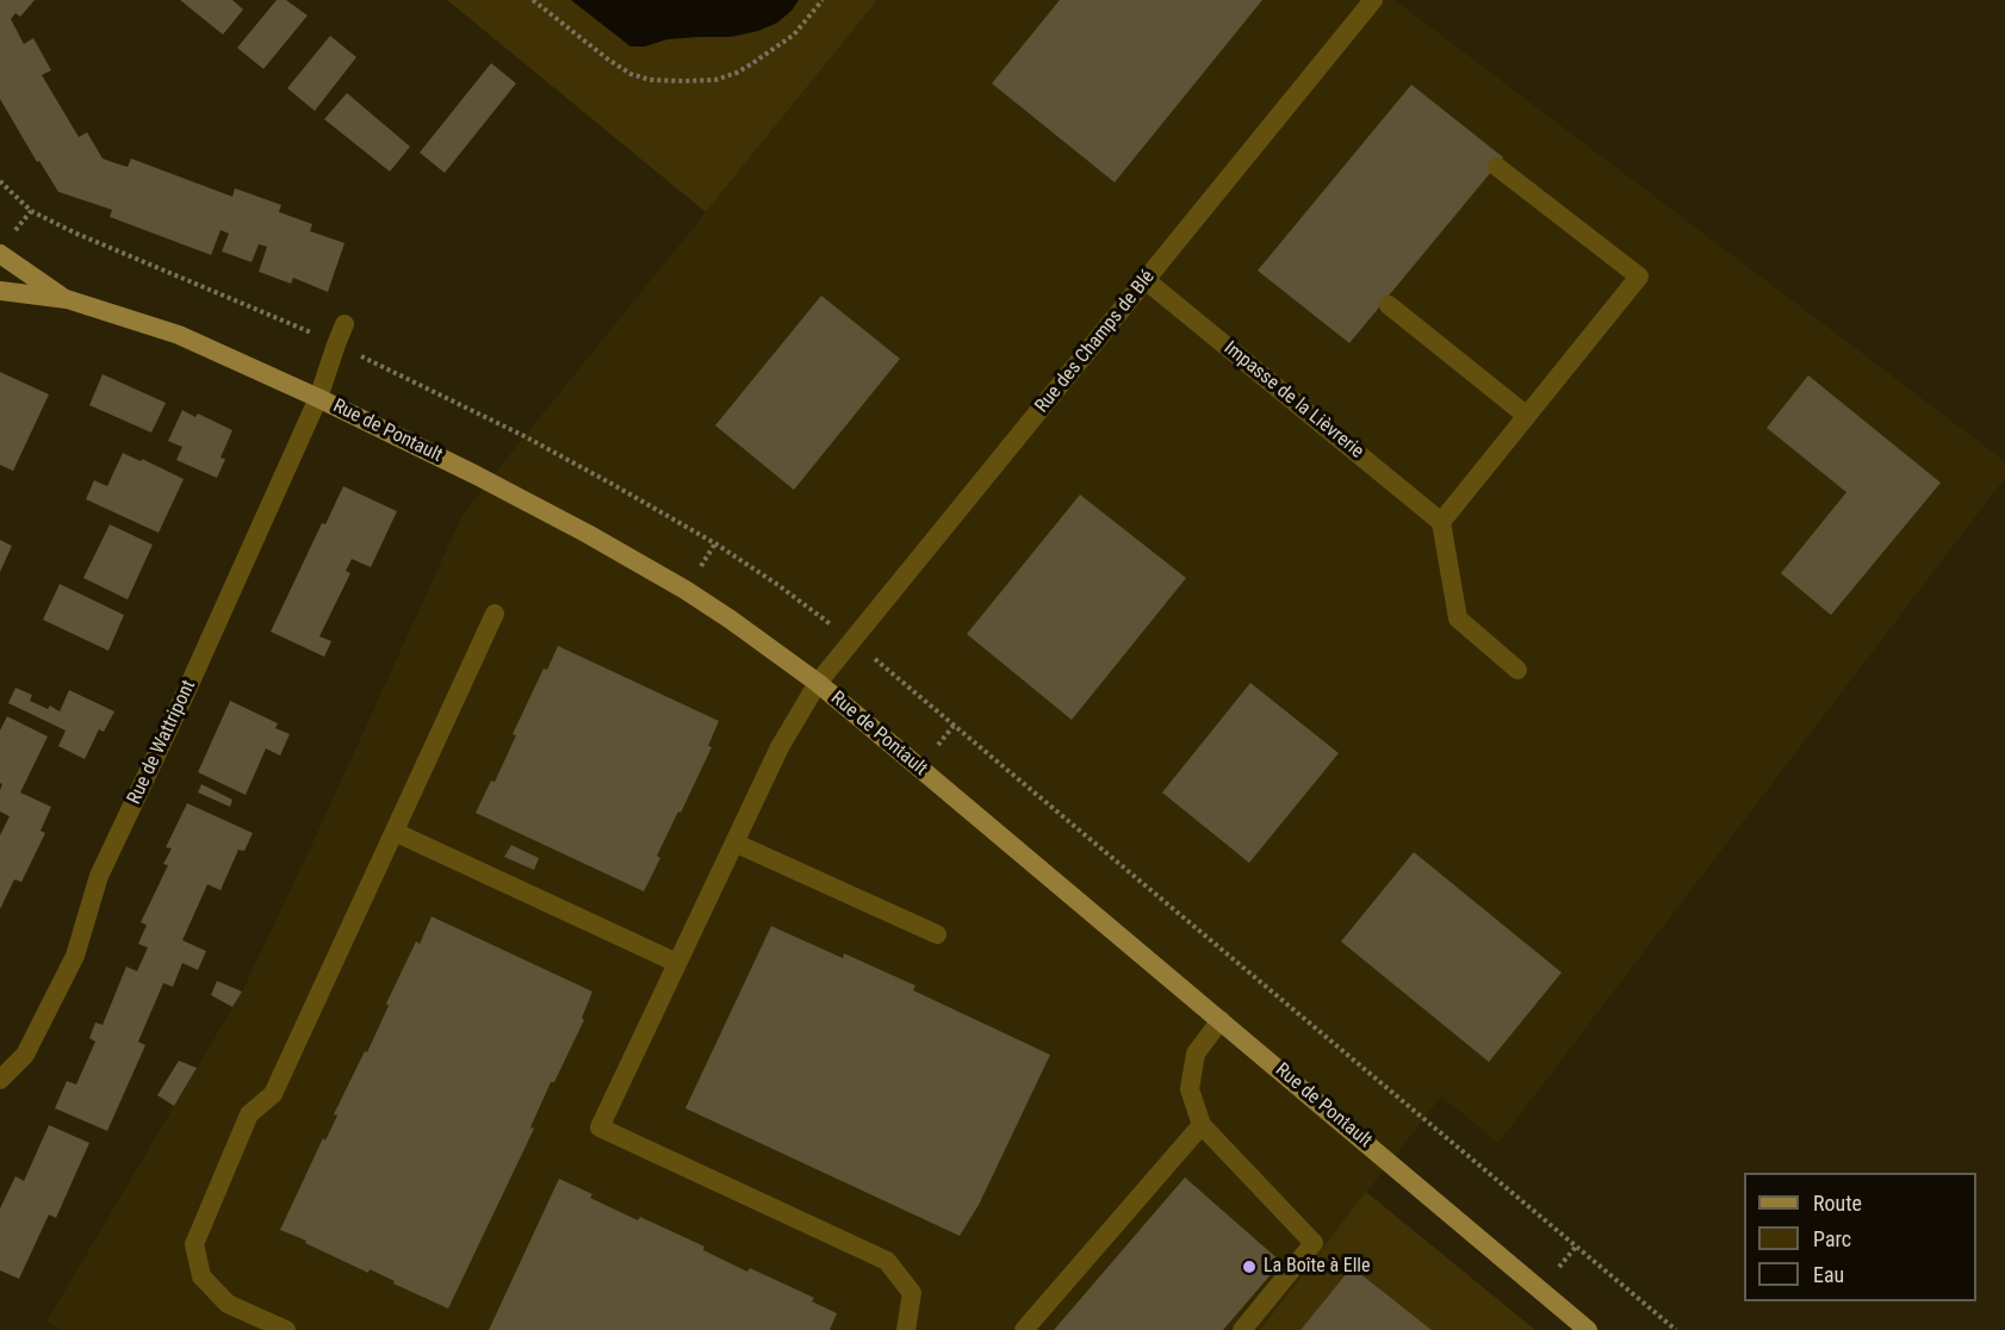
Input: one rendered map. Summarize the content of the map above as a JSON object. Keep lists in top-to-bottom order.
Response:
{
  "streets": {
    "main road": ["Rue de Pontault"],
    "street": ["Rue des Champs de Blé", "Impasse de la Lièvrerie", "Rue de Wattripont"]
  },
  "crossings": [
    ["Rue des Champs de Blé", "Impasse de la Lièvrerie"],
    ["Rue des Champs de Blé", "Rue de Pontault"],
    ["Rue de Pontault", "Rue de Wattripont"]
  ],
  "places": ["La Boîte à Elle"],
  "legend": ["Route", "Parc", "Eau"]
}
